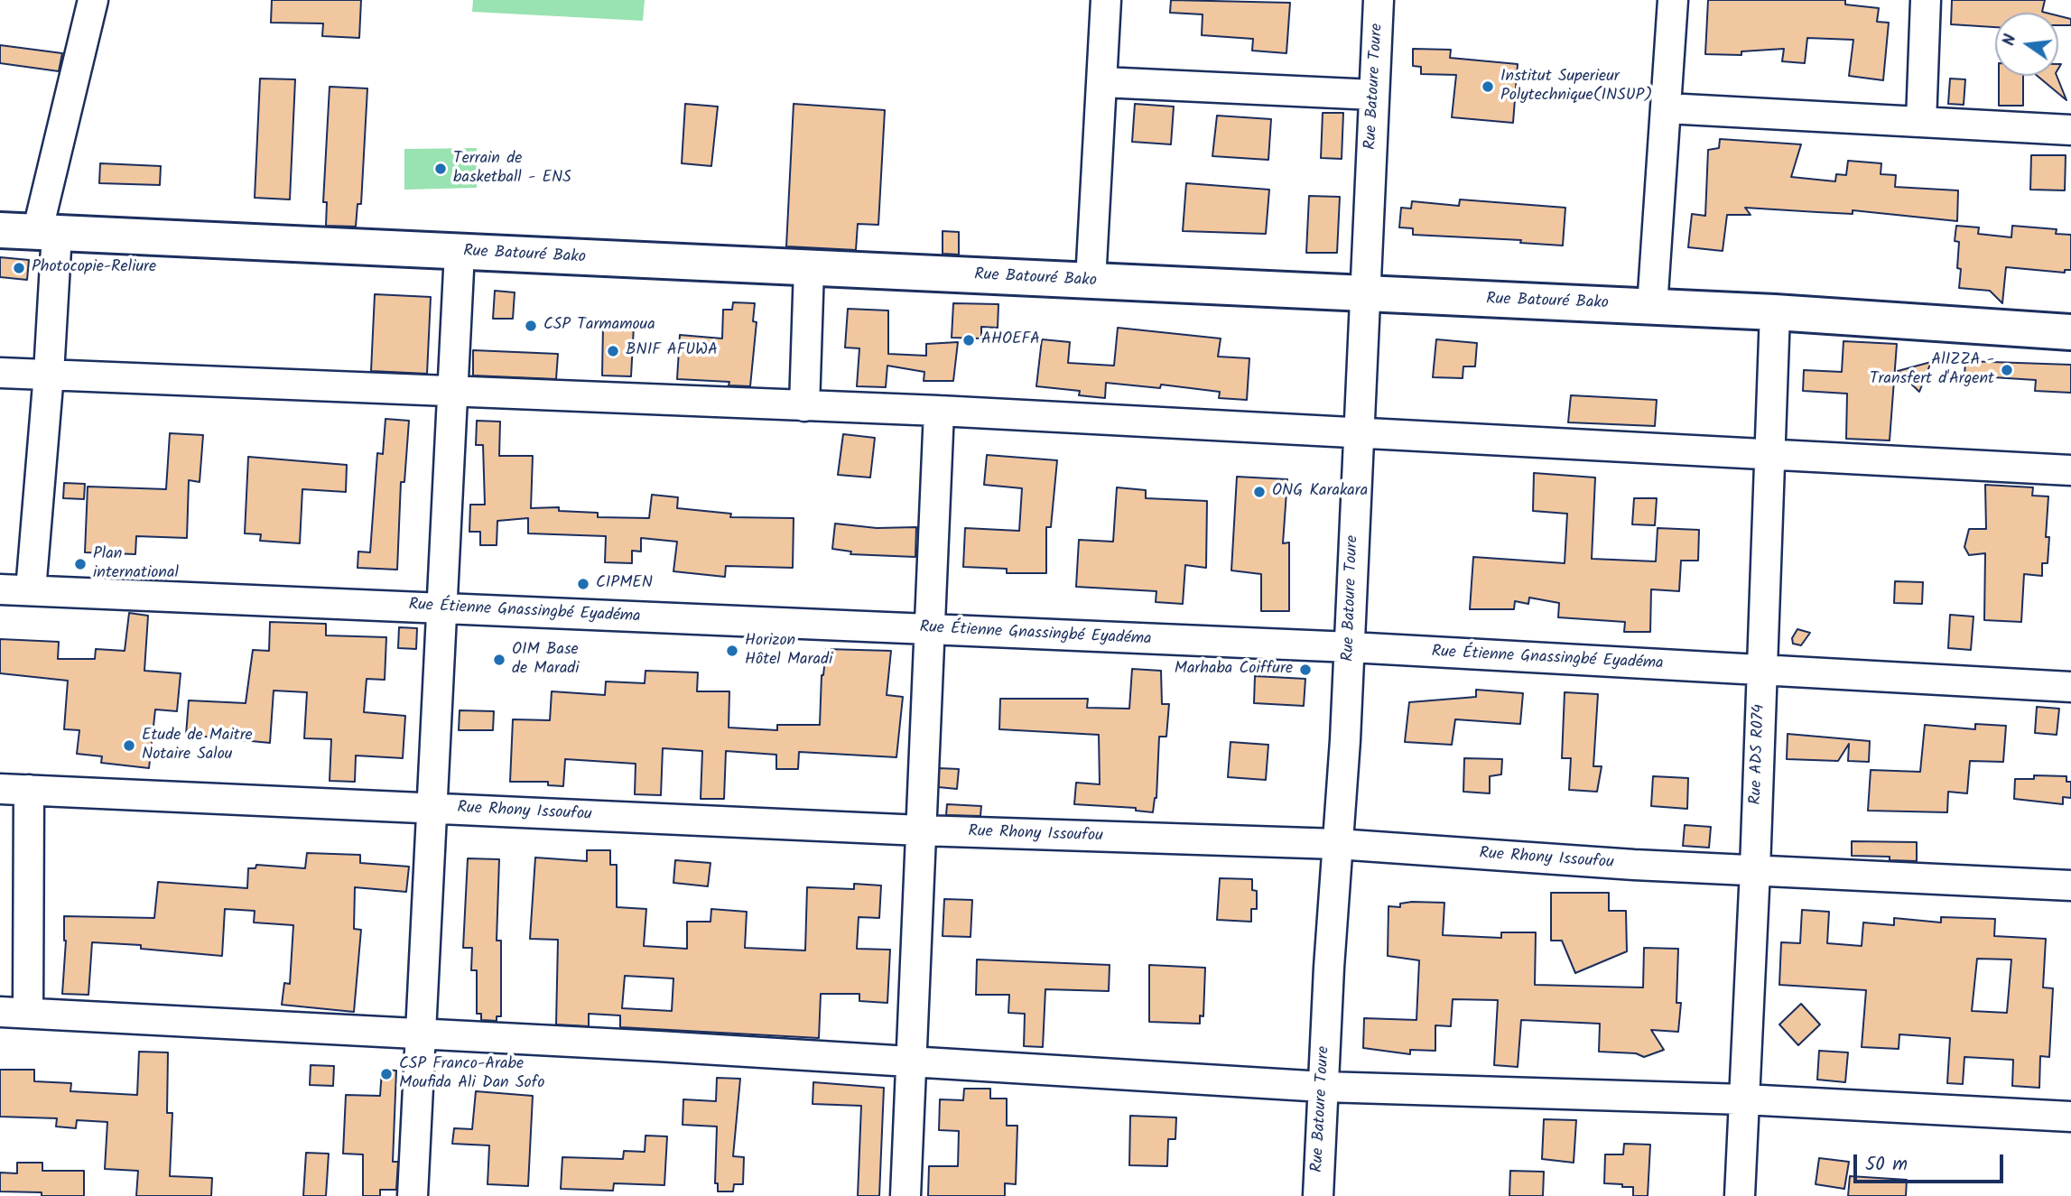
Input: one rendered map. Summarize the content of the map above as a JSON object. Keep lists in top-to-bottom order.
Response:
{
  "streets": {
    "main road": ["Rue Batouré Bako"],
    "street": [
      "Rue Batoure Toure",
      "Rue Étienne Gnassingbé Eyadéma",
      "Rue ADS R074",
      "Rue Rhony Issoufou"
    ]
  },
  "crossings": [
    ["Rue Batoure Toure", "Rue Batouré Bako"],
    ["Rue Batoure Toure", "Rue Étienne Gnassingbé Eyadéma"],
    ["Rue Batoure Toure", "Rue Rhony Issoufou"],
    ["Rue Batouré Bako", "Rue ADS R074"],
    ["Rue Étienne Gnassingbé Eyadéma", "Rue ADS R074"],
    ["Rue ADS R074", "Rue Rhony Issoufou"]
  ],
  "places": [
    "Institut Superieur Polytechnique(INSUP)",
    "Terrain de basketball - ENS",
    "Photocopie-Reliure",
    "CSP Tarmamoua",
    "AHOEFA",
    "BNIF AFUWA",
    "AlIZZA - Transfert d'Argent",
    "ONG Karakara",
    "Plan international",
    "CIPMEN",
    "Horizon Hôtel Maradi",
    "OIM Base de Maradi",
    "Marhaba Coiffure",
    "Etude de Maitre Notaire Salou",
    "CSP Franco-Arabe Moufida Ali Dan Sofo"
  ],
  "scale_bar": "50 m",
  "north": "left"
}
